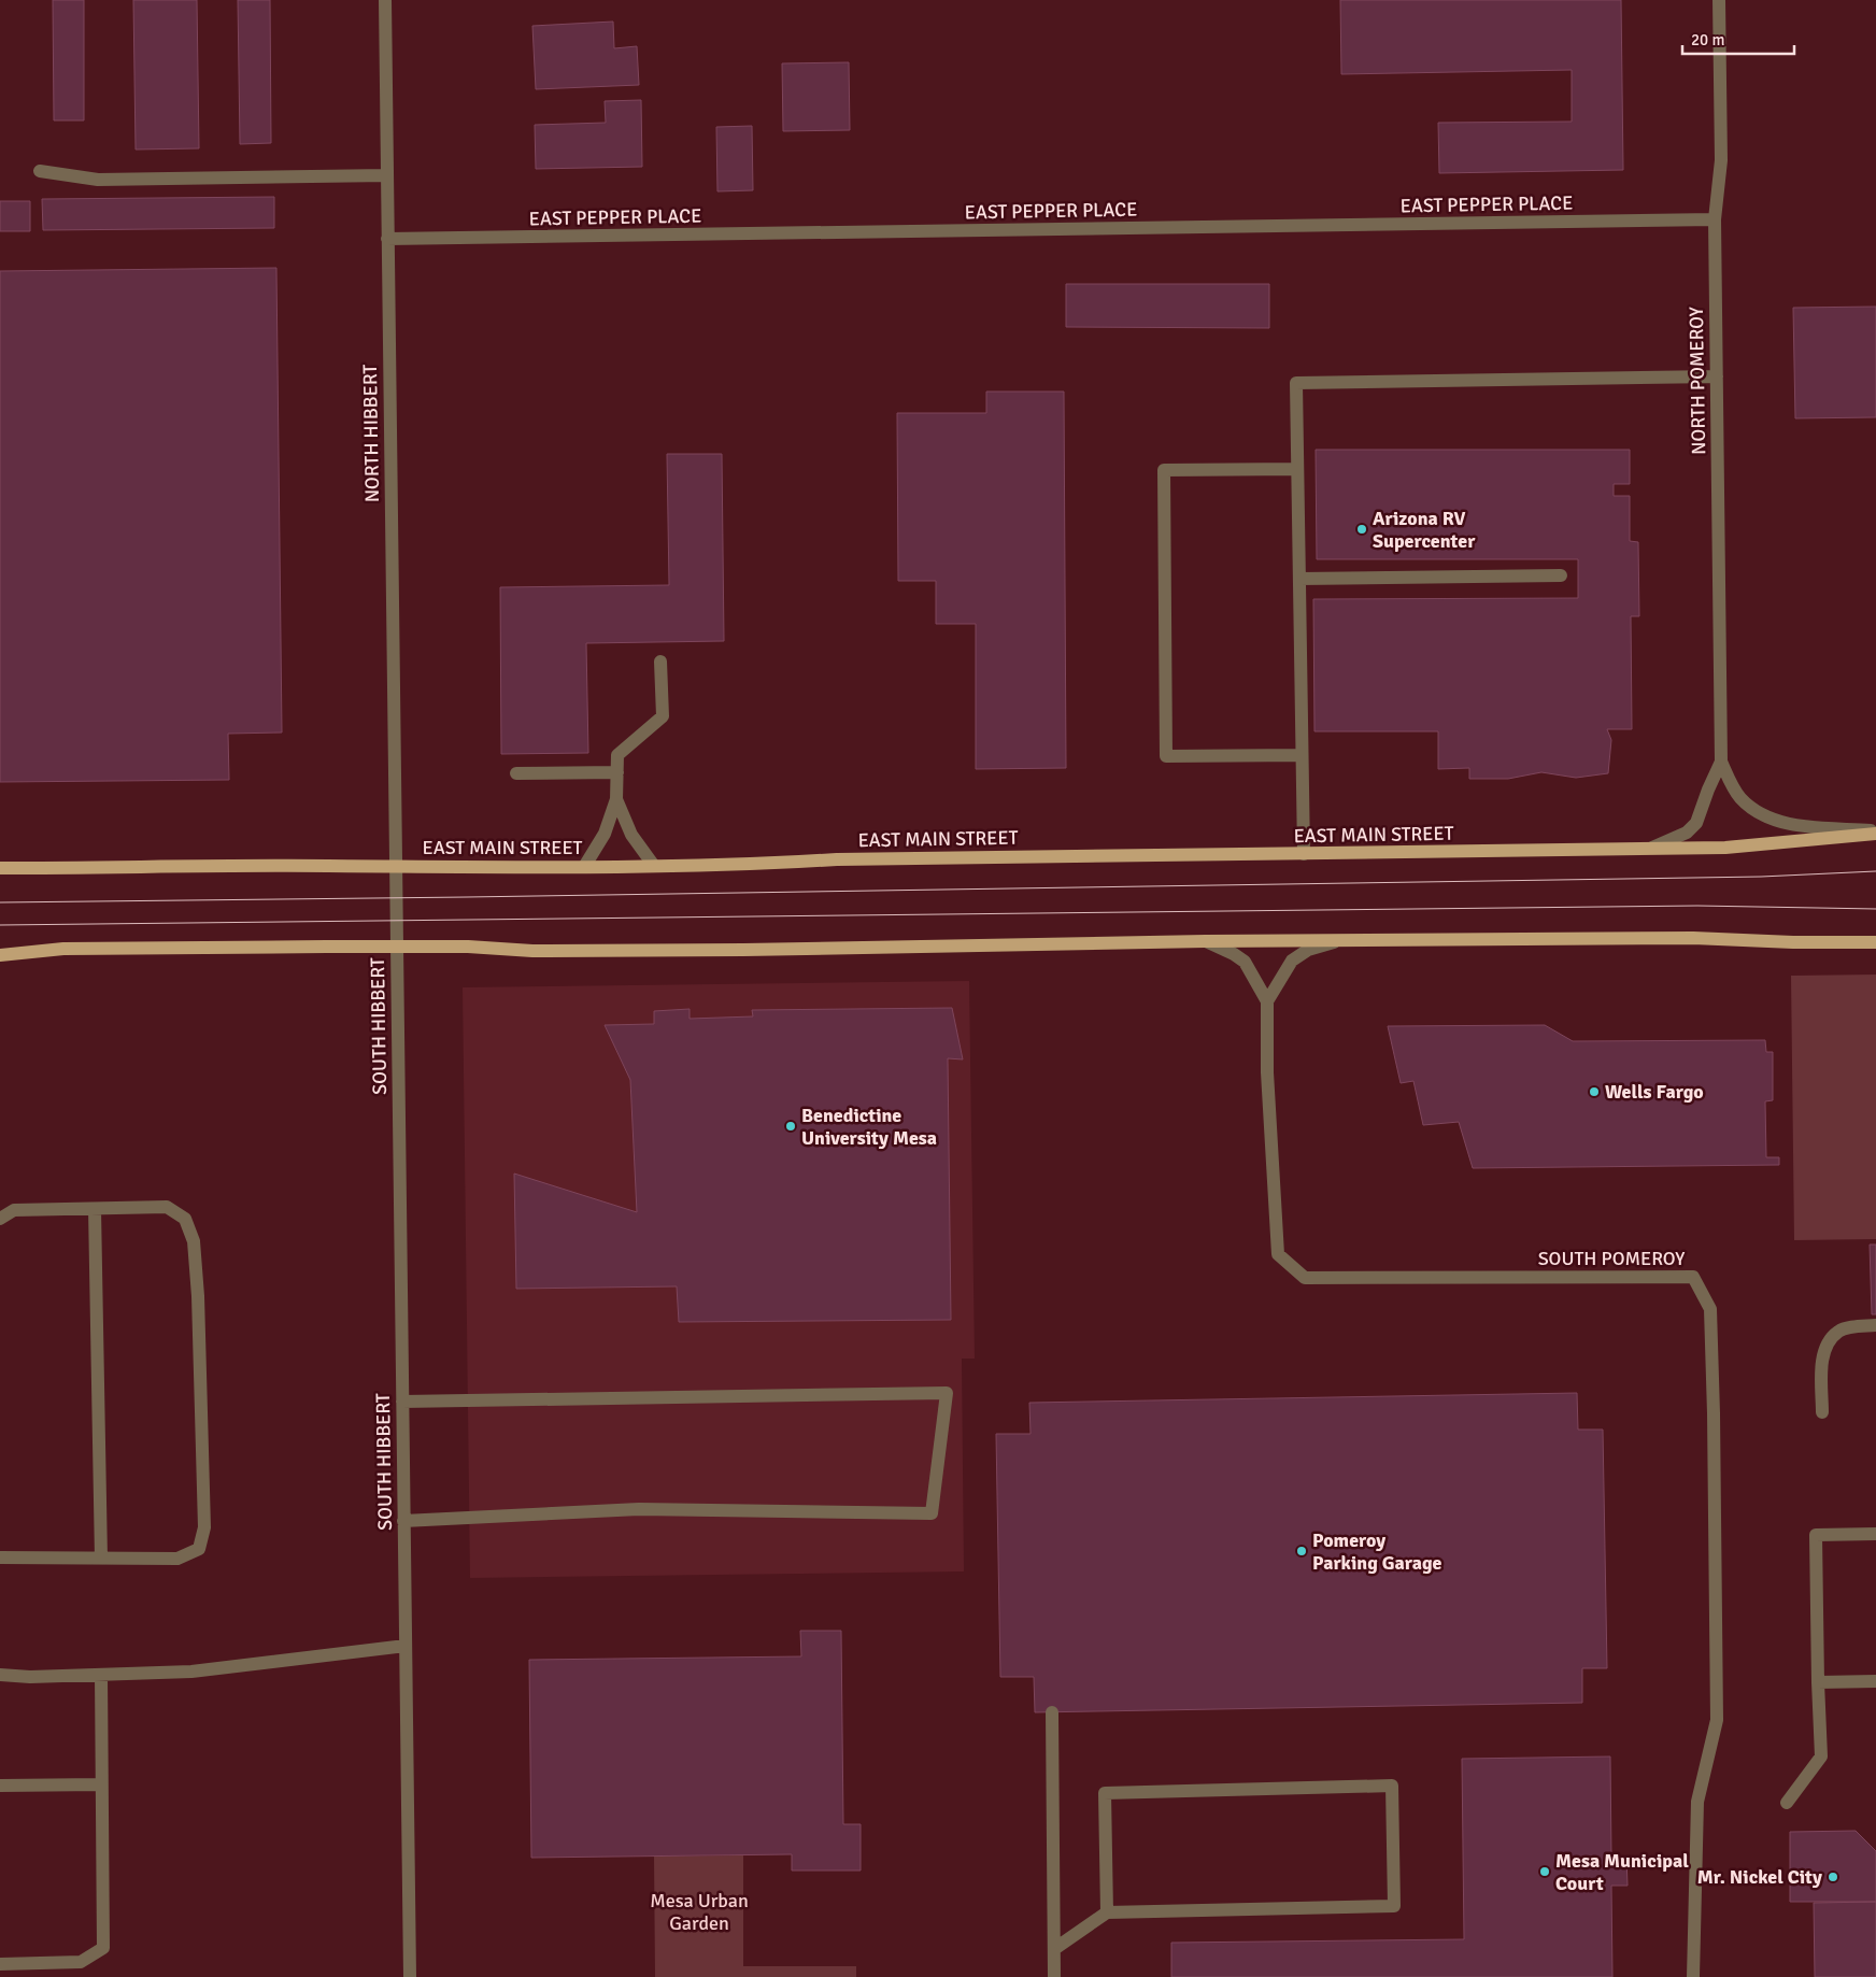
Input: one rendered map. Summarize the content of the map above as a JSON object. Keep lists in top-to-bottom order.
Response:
{
  "streets": {
    "main road": ["EAST MAIN STREET"],
    "street": [
      "EAST PEPPER PLACE",
      "NORTH POMEROY",
      "NORTH HIBBERT",
      "SOUTH HIBBERT",
      "SOUTH POMEROY"
    ]
  },
  "crossings": [
    ["EAST PEPPER PLACE", "NORTH POMEROY"],
    ["EAST PEPPER PLACE", "NORTH HIBBERT"],
    ["NORTH POMEROY", "EAST MAIN STREET"],
    ["NORTH HIBBERT", "EAST MAIN STREET"],
    ["NORTH HIBBERT", "SOUTH HIBBERT"]
  ],
  "parks": ["Mesa Urban Garden"],
  "places": [
    "Arizona RV Supercenter",
    "Wells Fargo",
    "Benedictine University Mesa",
    "Pomeroy Parking Garage",
    "Mesa Municipal Court",
    "Mr. Nickel City"
  ],
  "scale_bar": "20 m"
}
